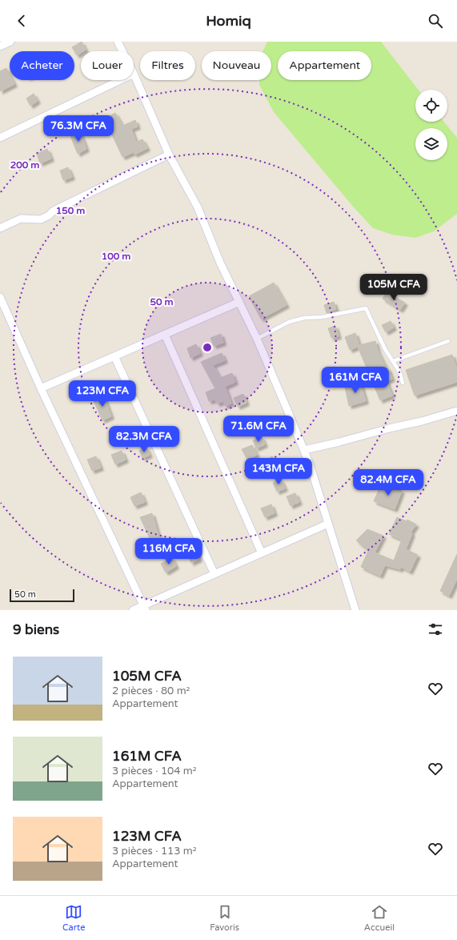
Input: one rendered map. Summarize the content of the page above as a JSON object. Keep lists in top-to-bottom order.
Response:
{
  "scale_bar": "50 m",
  "page": {
    "header": "Homiq",
    "chip": [
      "Acheter",
      "Louer",
      "Filtres",
      "Nouveau",
      "Appartement"
    ],
    "price": [
      "76.3M CFA",
      "105M CFA",
      "161M CFA",
      "123M CFA",
      "71.6M CFA",
      "82.3M CFA",
      "143M CFA",
      "82.4M CFA",
      "116M CFA"
    ],
    "scale": "50 m",
    "heading": "9 biens",
    "list": [
      {
        "name": "105M CFA",
        "note": "2 pièces · 80 m² · Appartement"
      },
      {
        "name": "161M CFA",
        "note": "3 pièces · 104 m² · Appartement"
      },
      {
        "name": "123M CFA",
        "note": "3 pièces · 113 m² · Appartement"
      }
    ],
    "tabs": ["Carte", "Favoris", "Accueil"]
  },
  "rings": [
    "200 m",
    "150 m",
    "100 m",
    "50 m"
  ]
}
